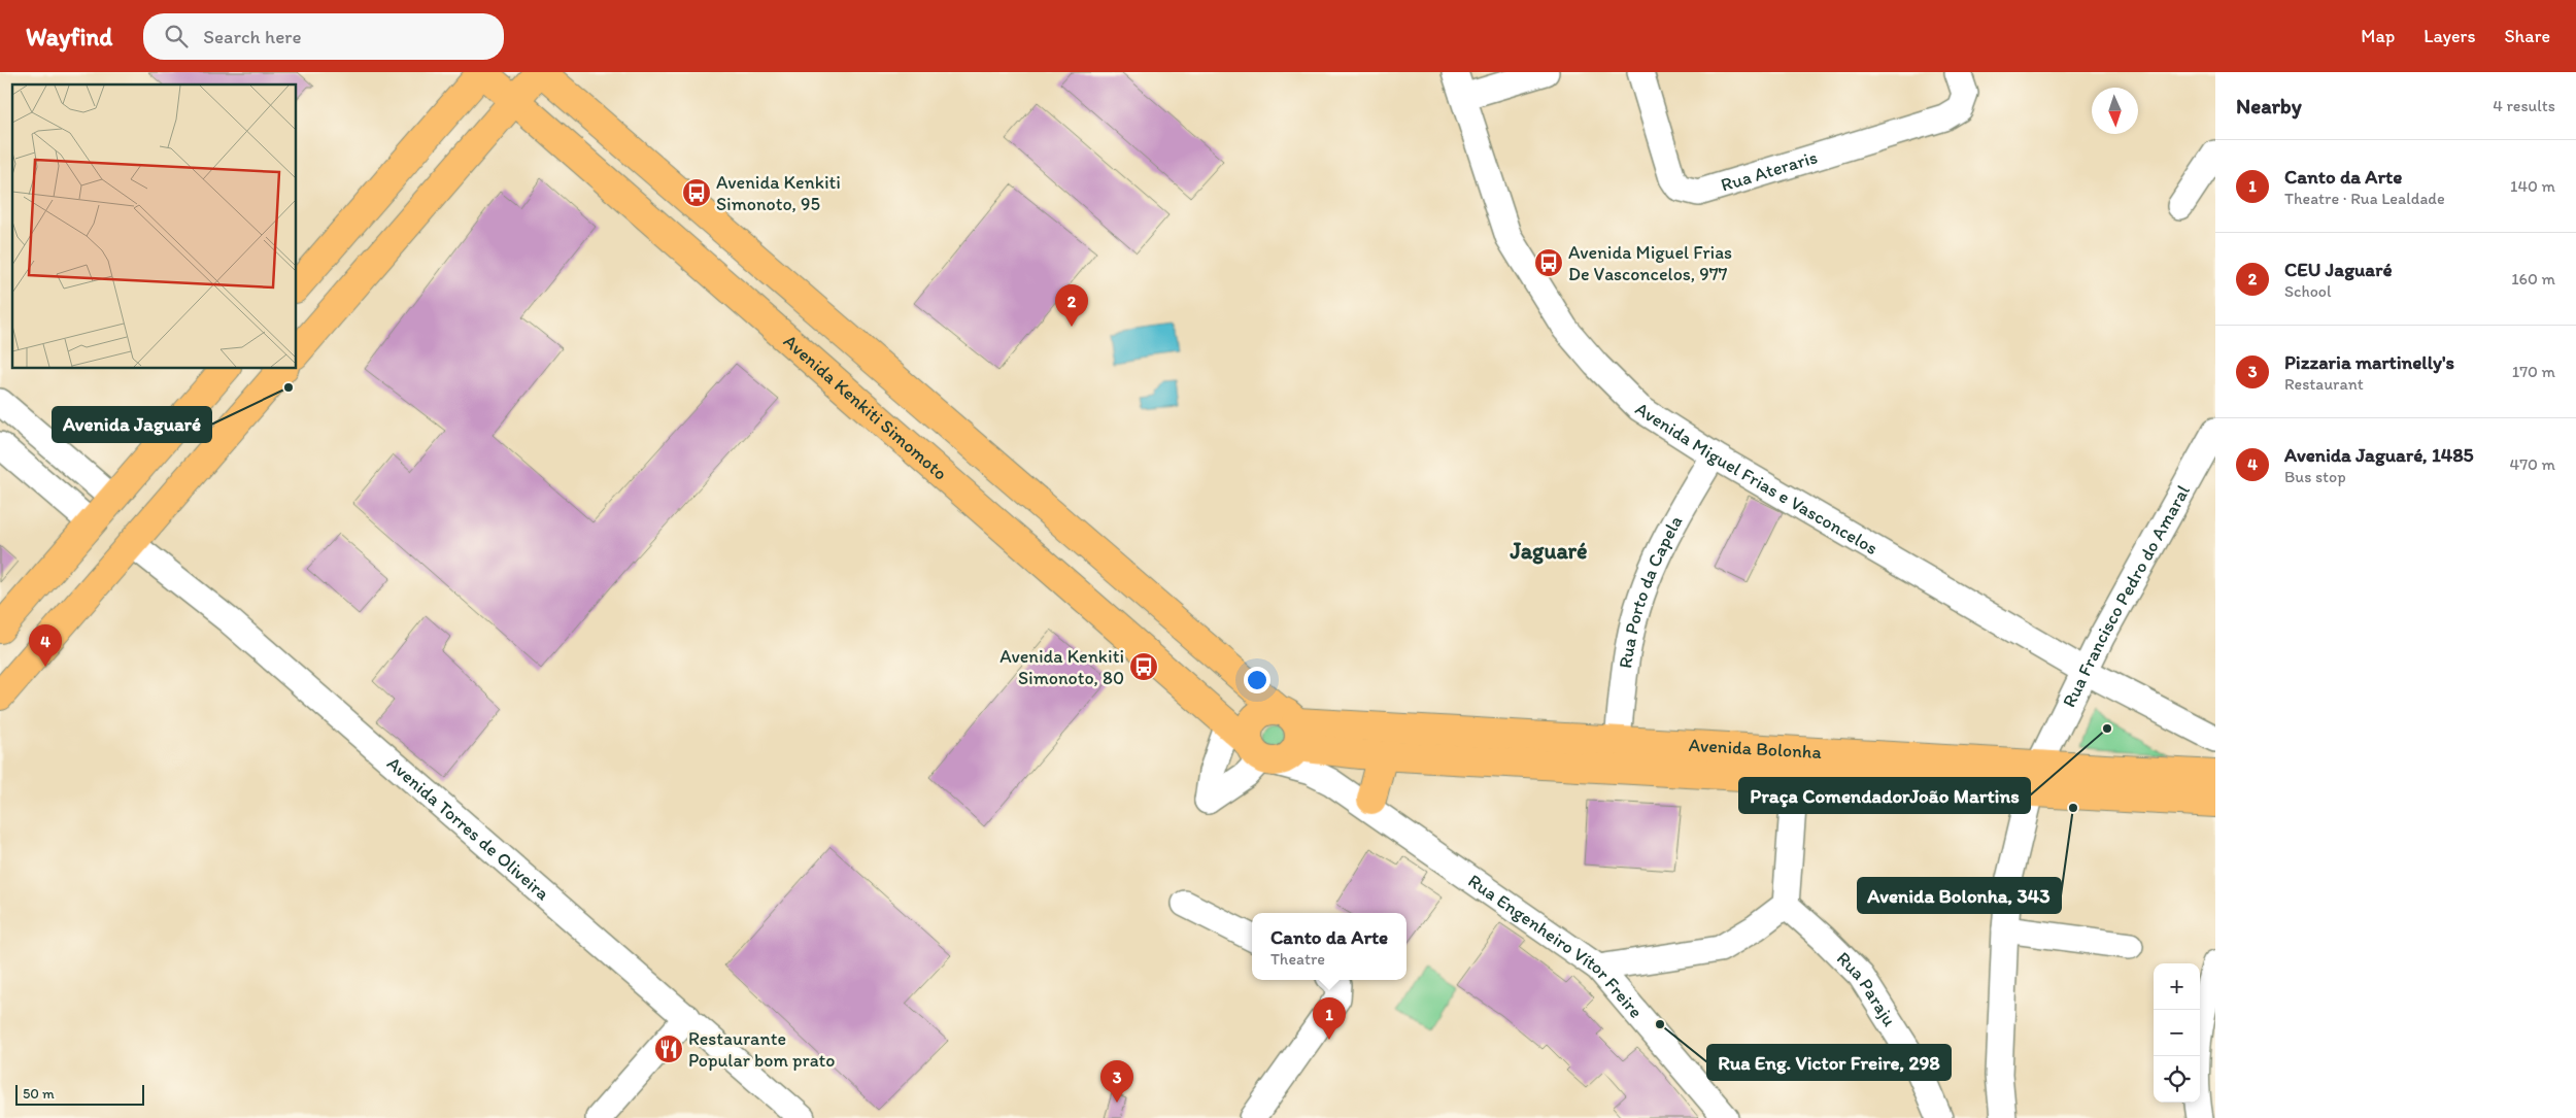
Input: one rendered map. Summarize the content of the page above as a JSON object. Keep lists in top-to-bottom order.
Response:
{
  "streets": {
    "main road": ["Avenida Kenkiti Simomoto", "Avenida Bolonha"],
    "street": [
      "Rua Ateraris",
      "Avenida Miguel Frias e Vasconcelos",
      "Rua Porto da Capela",
      "Rua Francisco Pedro do Amaral",
      "Avenida Torres de Oliveira",
      "Rua Engenheiro Vítor Freire",
      "Rua Paraju"
    ]
  },
  "crossings": [
    ["Avenida Kenkiti Simomoto", "Avenida Bolonha"],
    ["Avenida Kenkiti Simomoto", "Rua Engenheiro Vítor Freire"],
    ["Avenida Miguel Frias e Vasconcelos", "Rua Porto da Capela"],
    ["Avenida Miguel Frias e Vasconcelos", "Rua Francisco Pedro do Amaral"],
    ["Rua Porto da Capela", "Avenida Bolonha"],
    ["Rua Francisco Pedro do Amaral", "Avenida Bolonha"],
    ["Avenida Bolonha", "Rua Engenheiro Vítor Freire"]
  ],
  "districts": ["Jaguaré"],
  "places": {
    "bus stop": ["Avenida Kenkiti Simonoto, 95", "Avenida Miguel Frias De Vasconcelos, 977", "Avenida Kenkiti Simonoto, 80"],
    "other": [
      "Avenida Jaguaré",
      "Praça ComendadorJoão Martins",
      "Avenida Bolonha, 343",
      "Rua Eng. Victor Freire, 298"
    ],
    "restaurant": ["Restaurante Popular bom prato"]
  },
  "scale_bar": "50 m",
  "north": "bottom",
  "page": {
    "header": "Wayfind",
    "search": "Search here",
    "nav": ["Map", "Layers", "Share"],
    "heading": ["Nearby", "4 results"],
    "list": [
      {
        "mark": "1",
        "name": "Canto da Arte",
        "note": "Theatre · Rua Lealdade",
        "value": "140 m"
      },
      {
        "mark": "2",
        "name": "CEU Jaguaré",
        "note": "School",
        "value": "160 m"
      },
      {
        "mark": "3",
        "name": "Pizzaria martinelly's",
        "note": "Restaurant",
        "value": "170 m"
      },
      {
        "mark": "4",
        "name": "Avenida Jaguaré, 1485",
        "note": "Bus stop",
        "value": "470 m"
      }
    ],
    "pins": [
      "2",
      "4",
      "1",
      "3"
    ],
    "popup": ["Canto da Arte", "Theatre"],
    "map_buttons": ["+", "−"],
    "scale": "50 m"
  }
}
